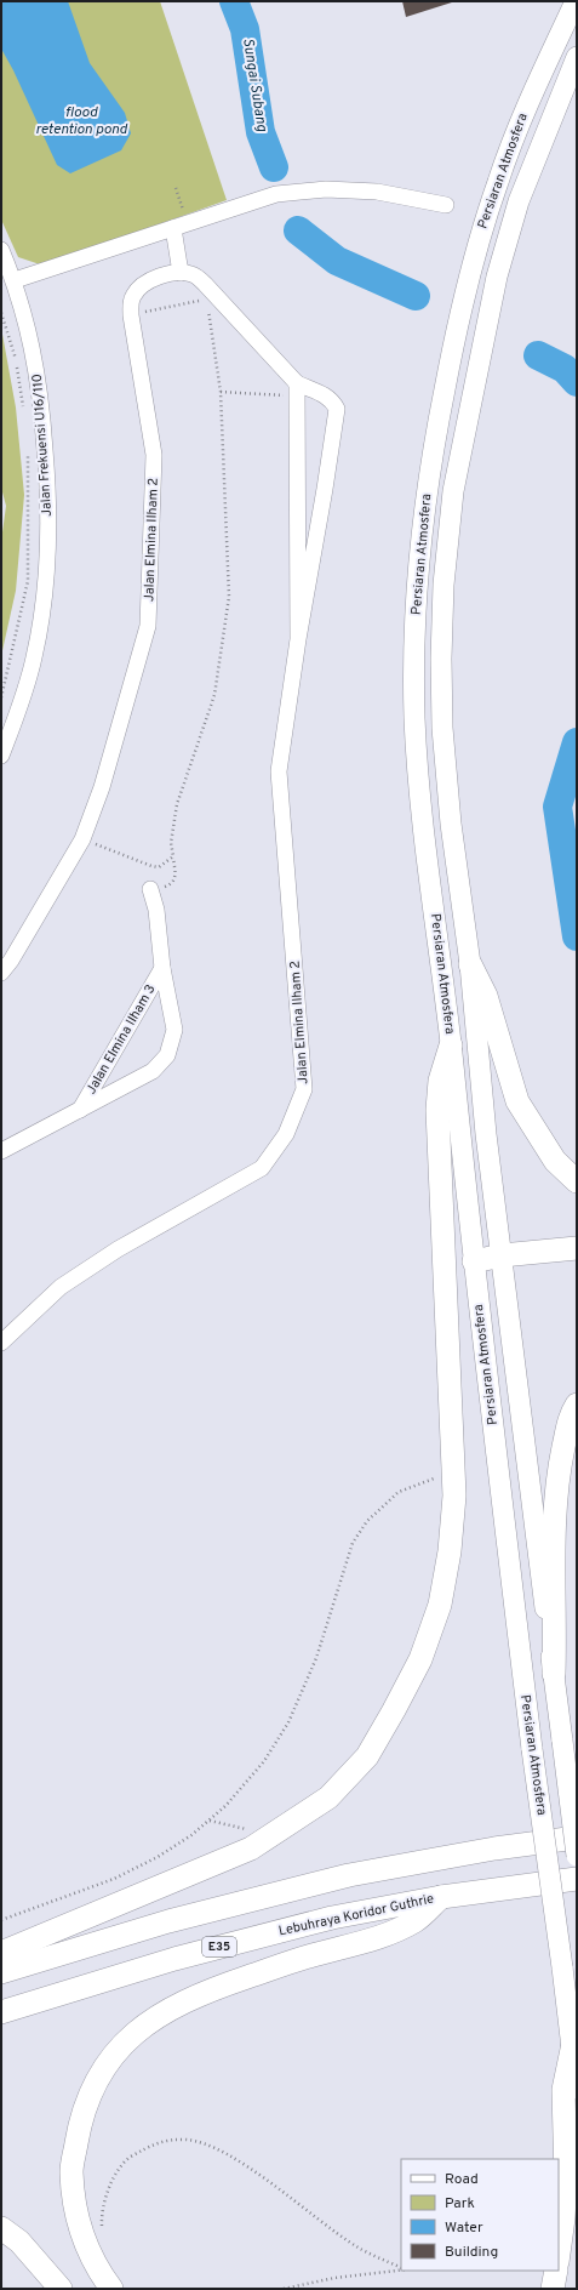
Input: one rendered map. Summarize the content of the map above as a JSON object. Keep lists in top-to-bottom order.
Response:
{
  "streets": {
    "highway": ["Lebuhraya Koridor Guthrie", "E35"],
    "main road": ["Persiaran Atmosfera"],
    "street": ["Jalan Frekuensi U16/110", "Jalan Elmina Ilham 2", "Jalan Elmina Ilham 3"]
  },
  "water": ["Sungai Subang", "flood retention pond"],
  "legend": [
    "Road",
    "Park",
    "Water",
    "Building"
  ]
}
